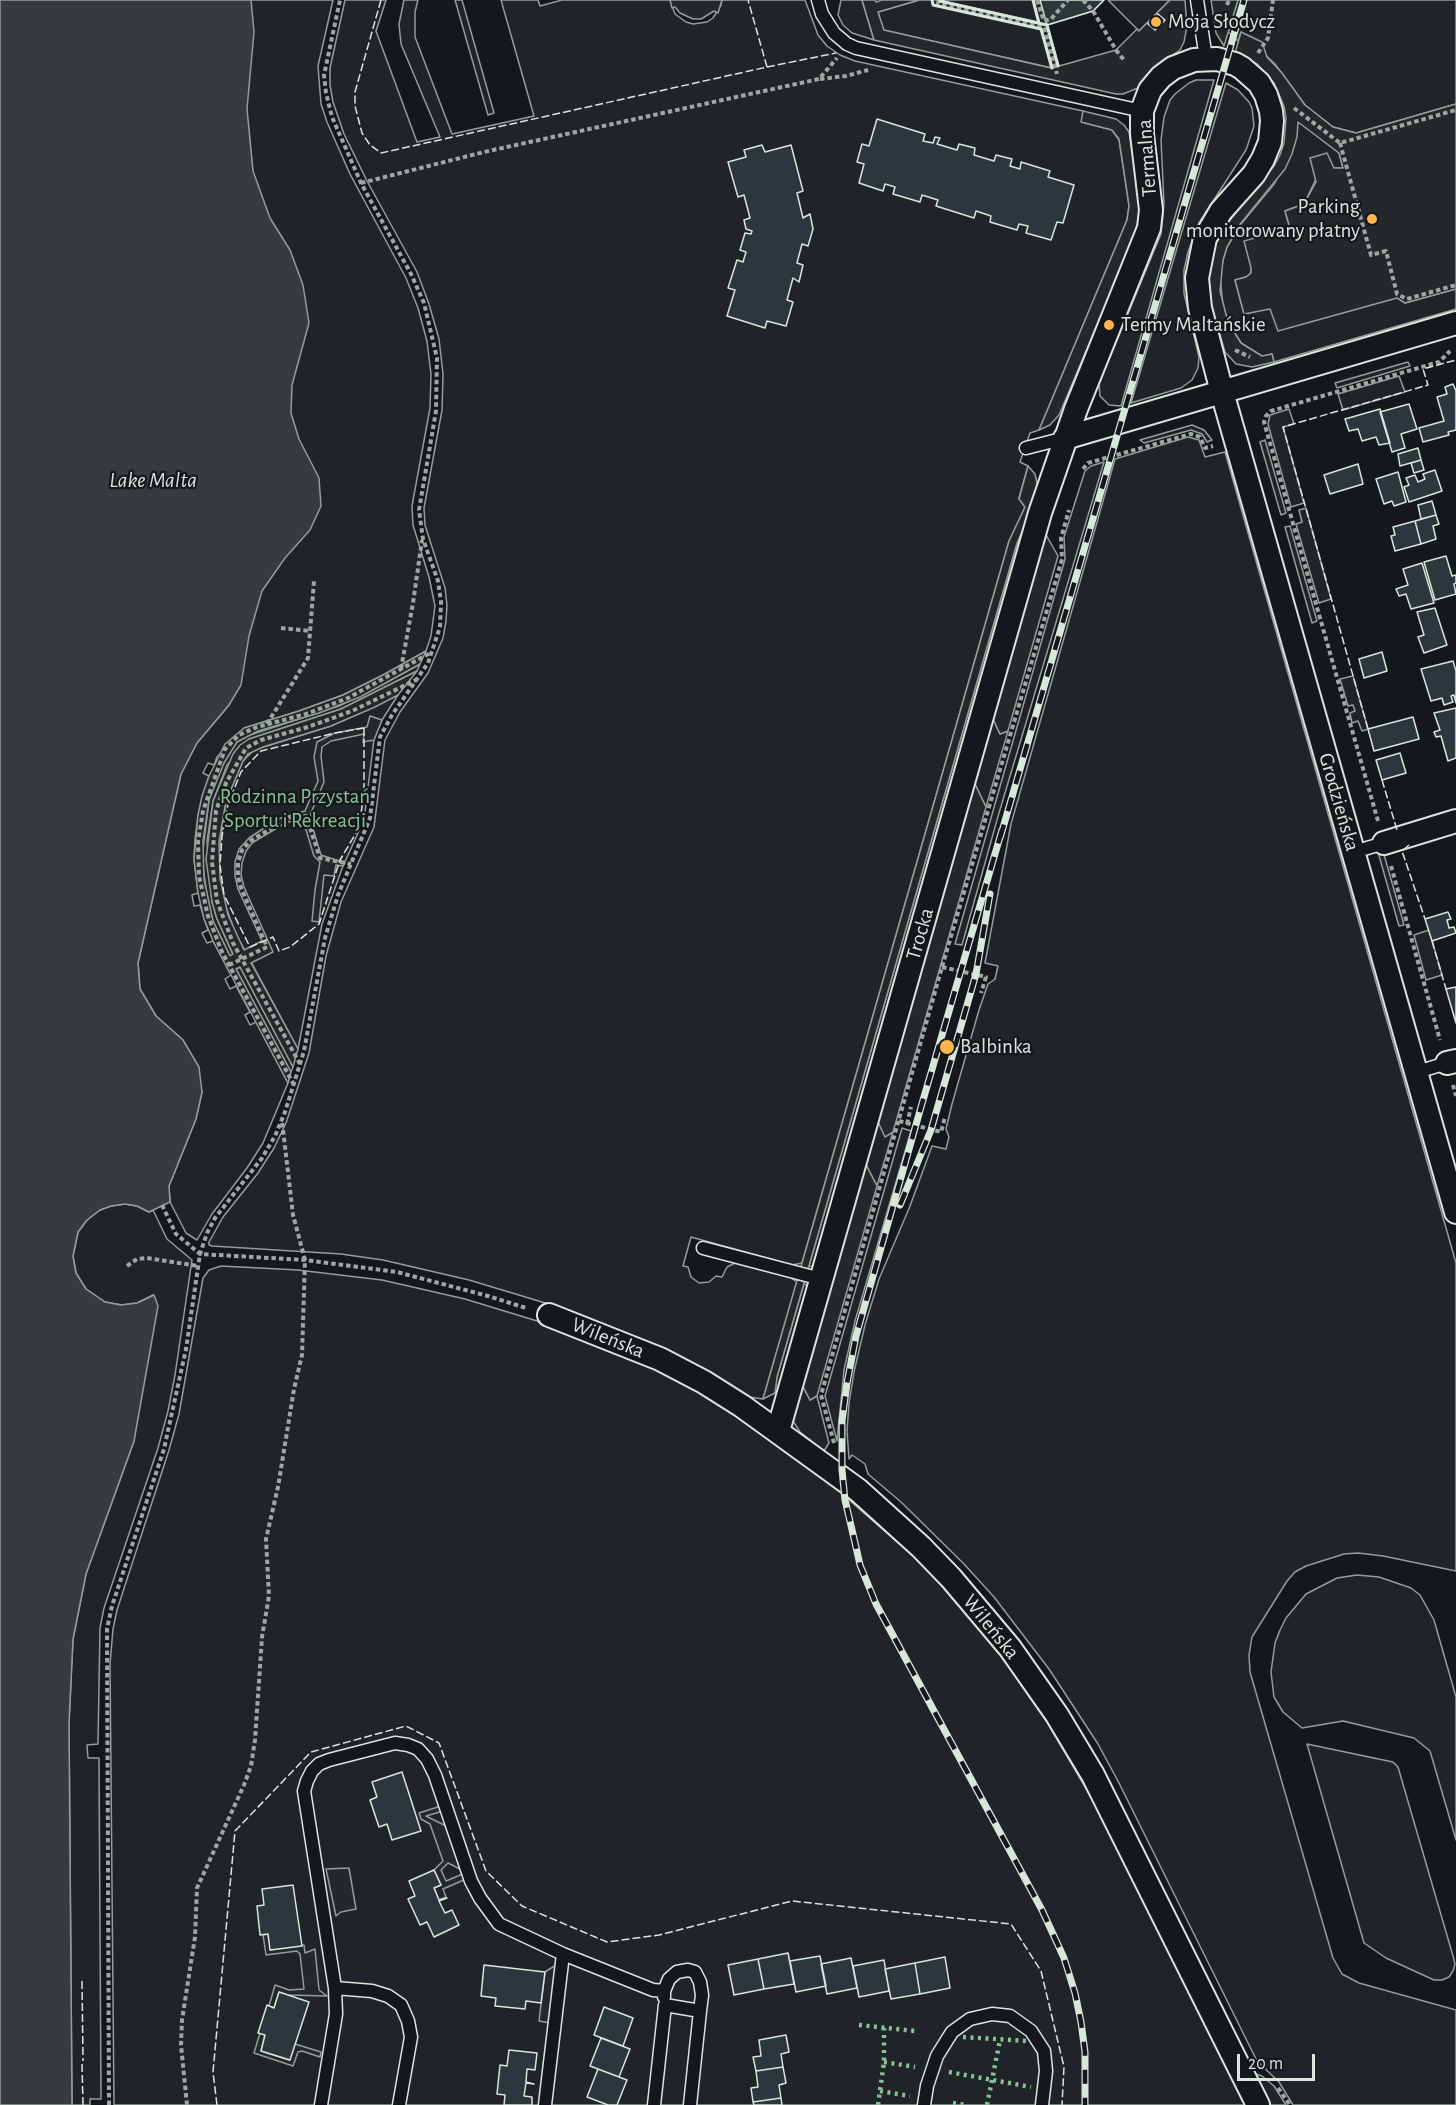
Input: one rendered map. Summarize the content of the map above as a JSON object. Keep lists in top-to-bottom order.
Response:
{
  "streets": {
    "street": [
      "Termalna",
      "Grodzieńska",
      "Trocka",
      "Wileńska"
    ]
  },
  "crossings": [
    ["Termalna", "Grodzieńska"],
    ["Termalna", "Trocka"],
    ["Trocka", "Wileńska"]
  ],
  "water": ["Lake Malta"],
  "parks": ["Rodzinna Przystań Sportu i Rekreacji"],
  "places": [
    "Moja Słodycz",
    "Parking monitorowany płatny",
    "Termy Maltańskie",
    "Balbinka"
  ],
  "scale_bar": "20 m"
}
